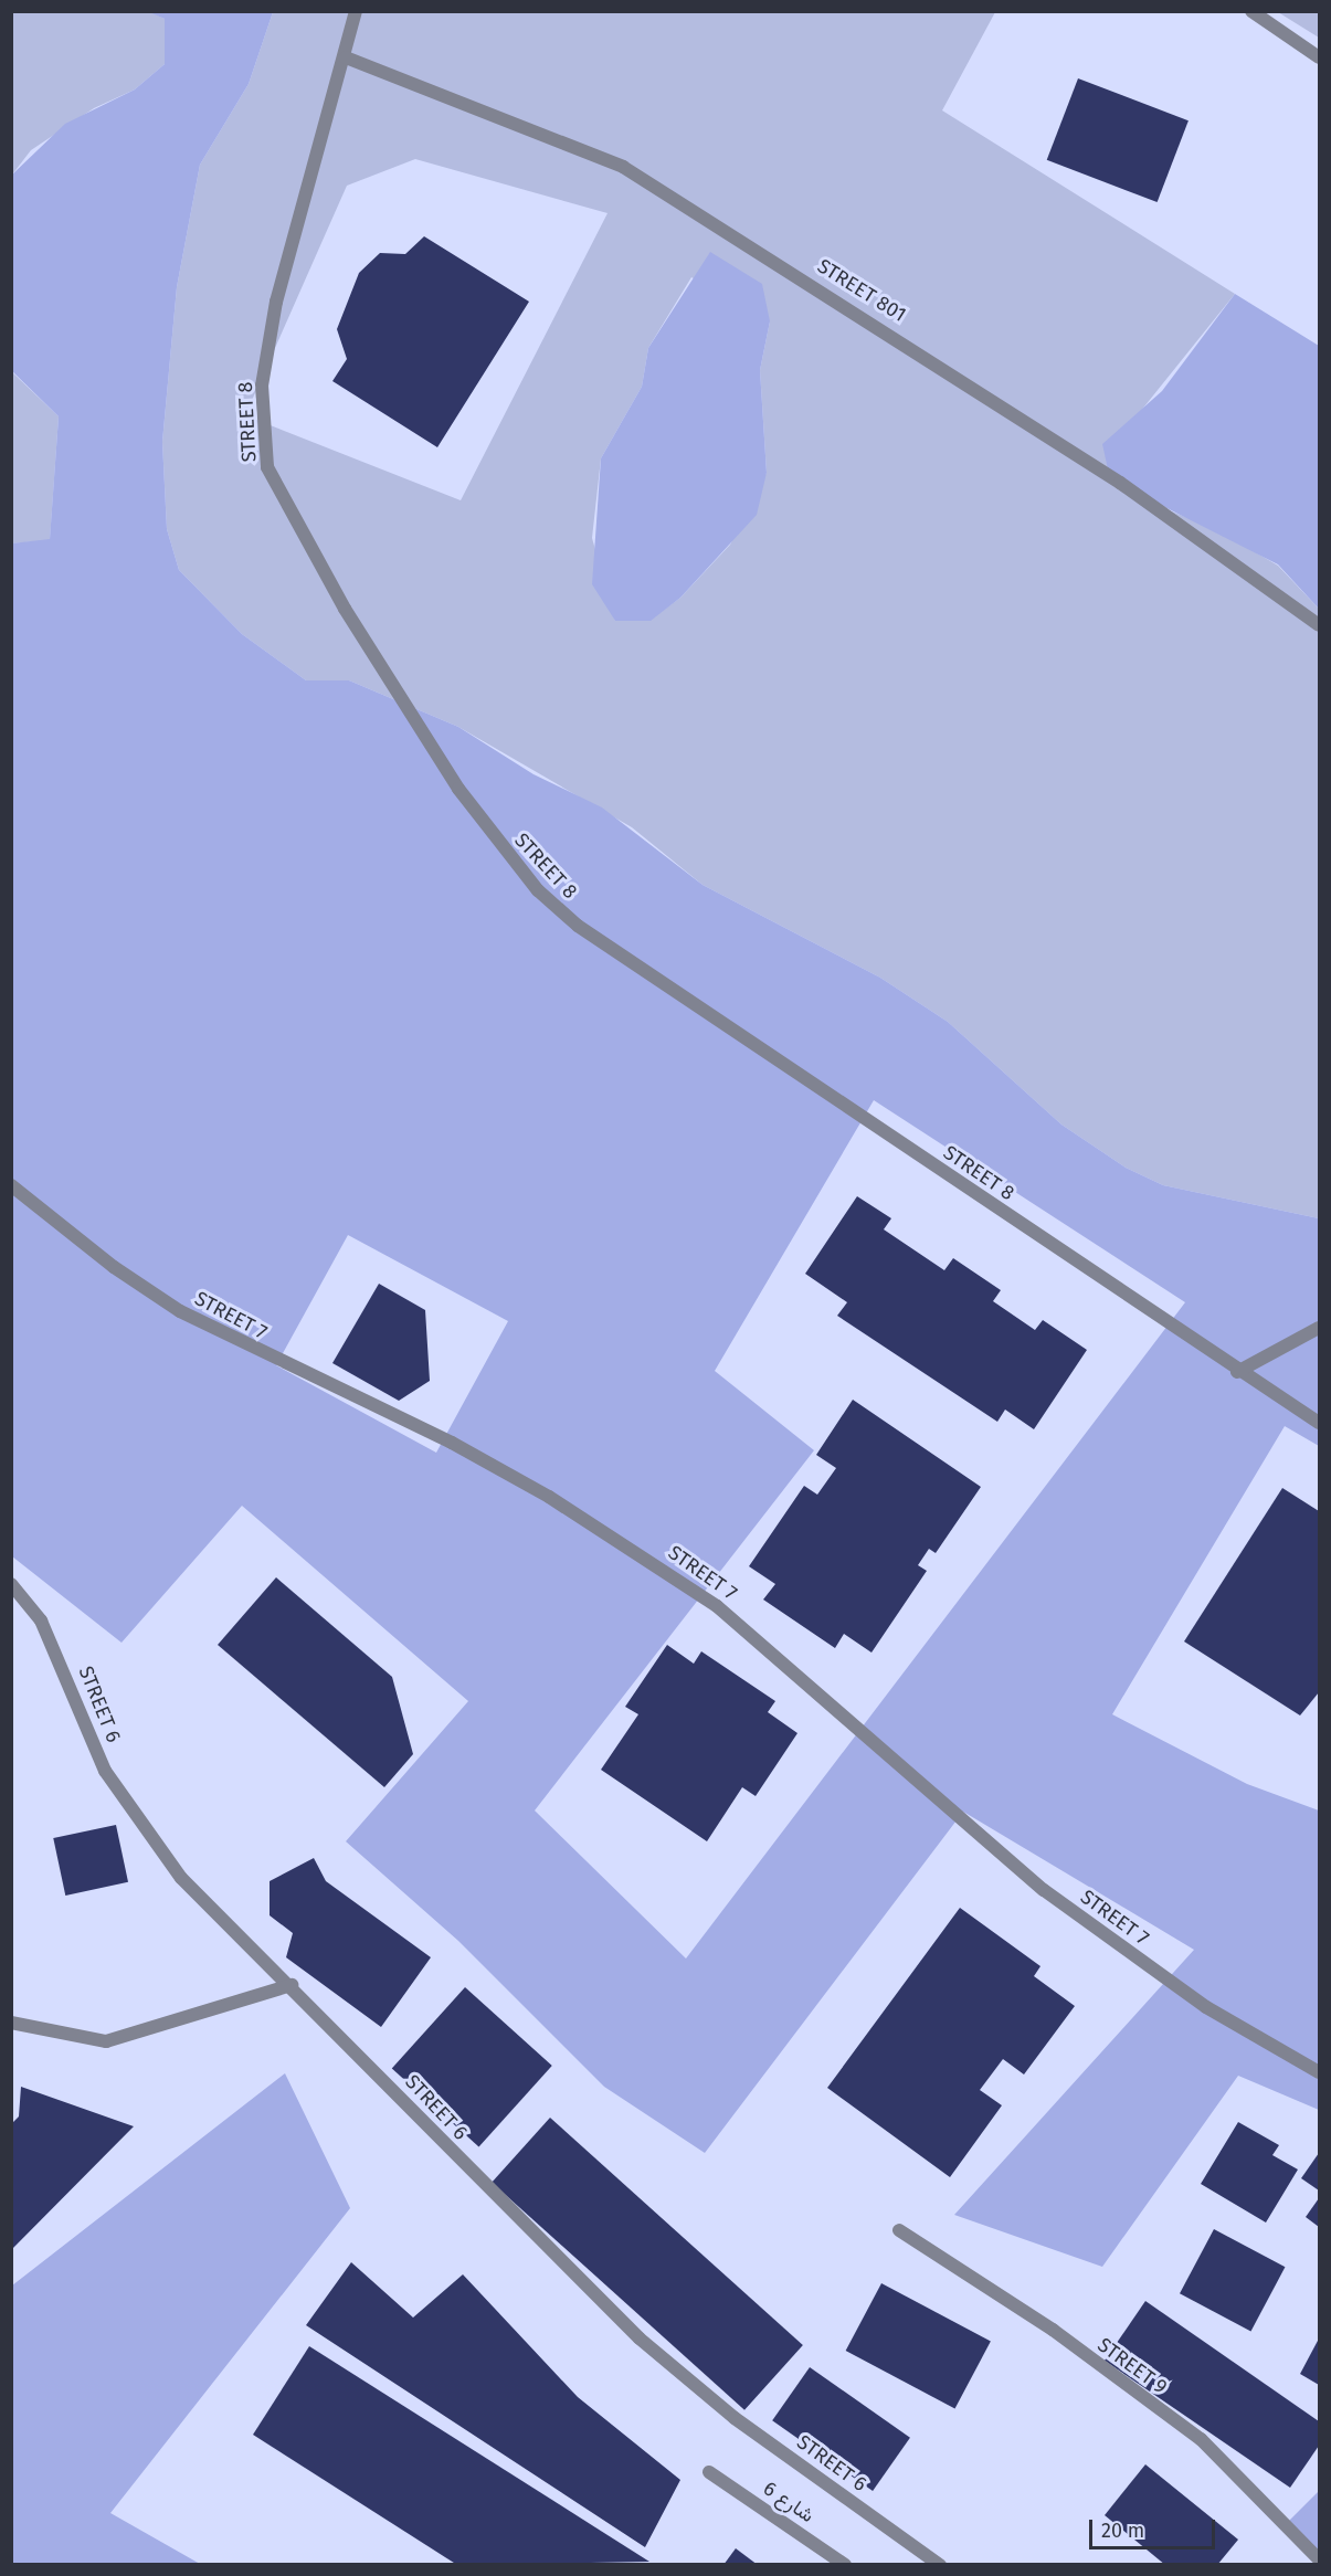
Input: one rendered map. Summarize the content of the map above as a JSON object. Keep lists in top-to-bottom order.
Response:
{
  "streets": {
    "street": [
      "STREET 801",
      "STREET 8",
      "STREET 7",
      "STREET 6",
      "STREET 9",
      "شارع 6"
    ]
  },
  "crossings": [
    ["STREET 801", "STREET 8"]
  ],
  "scale_bar": "20 m"
}
